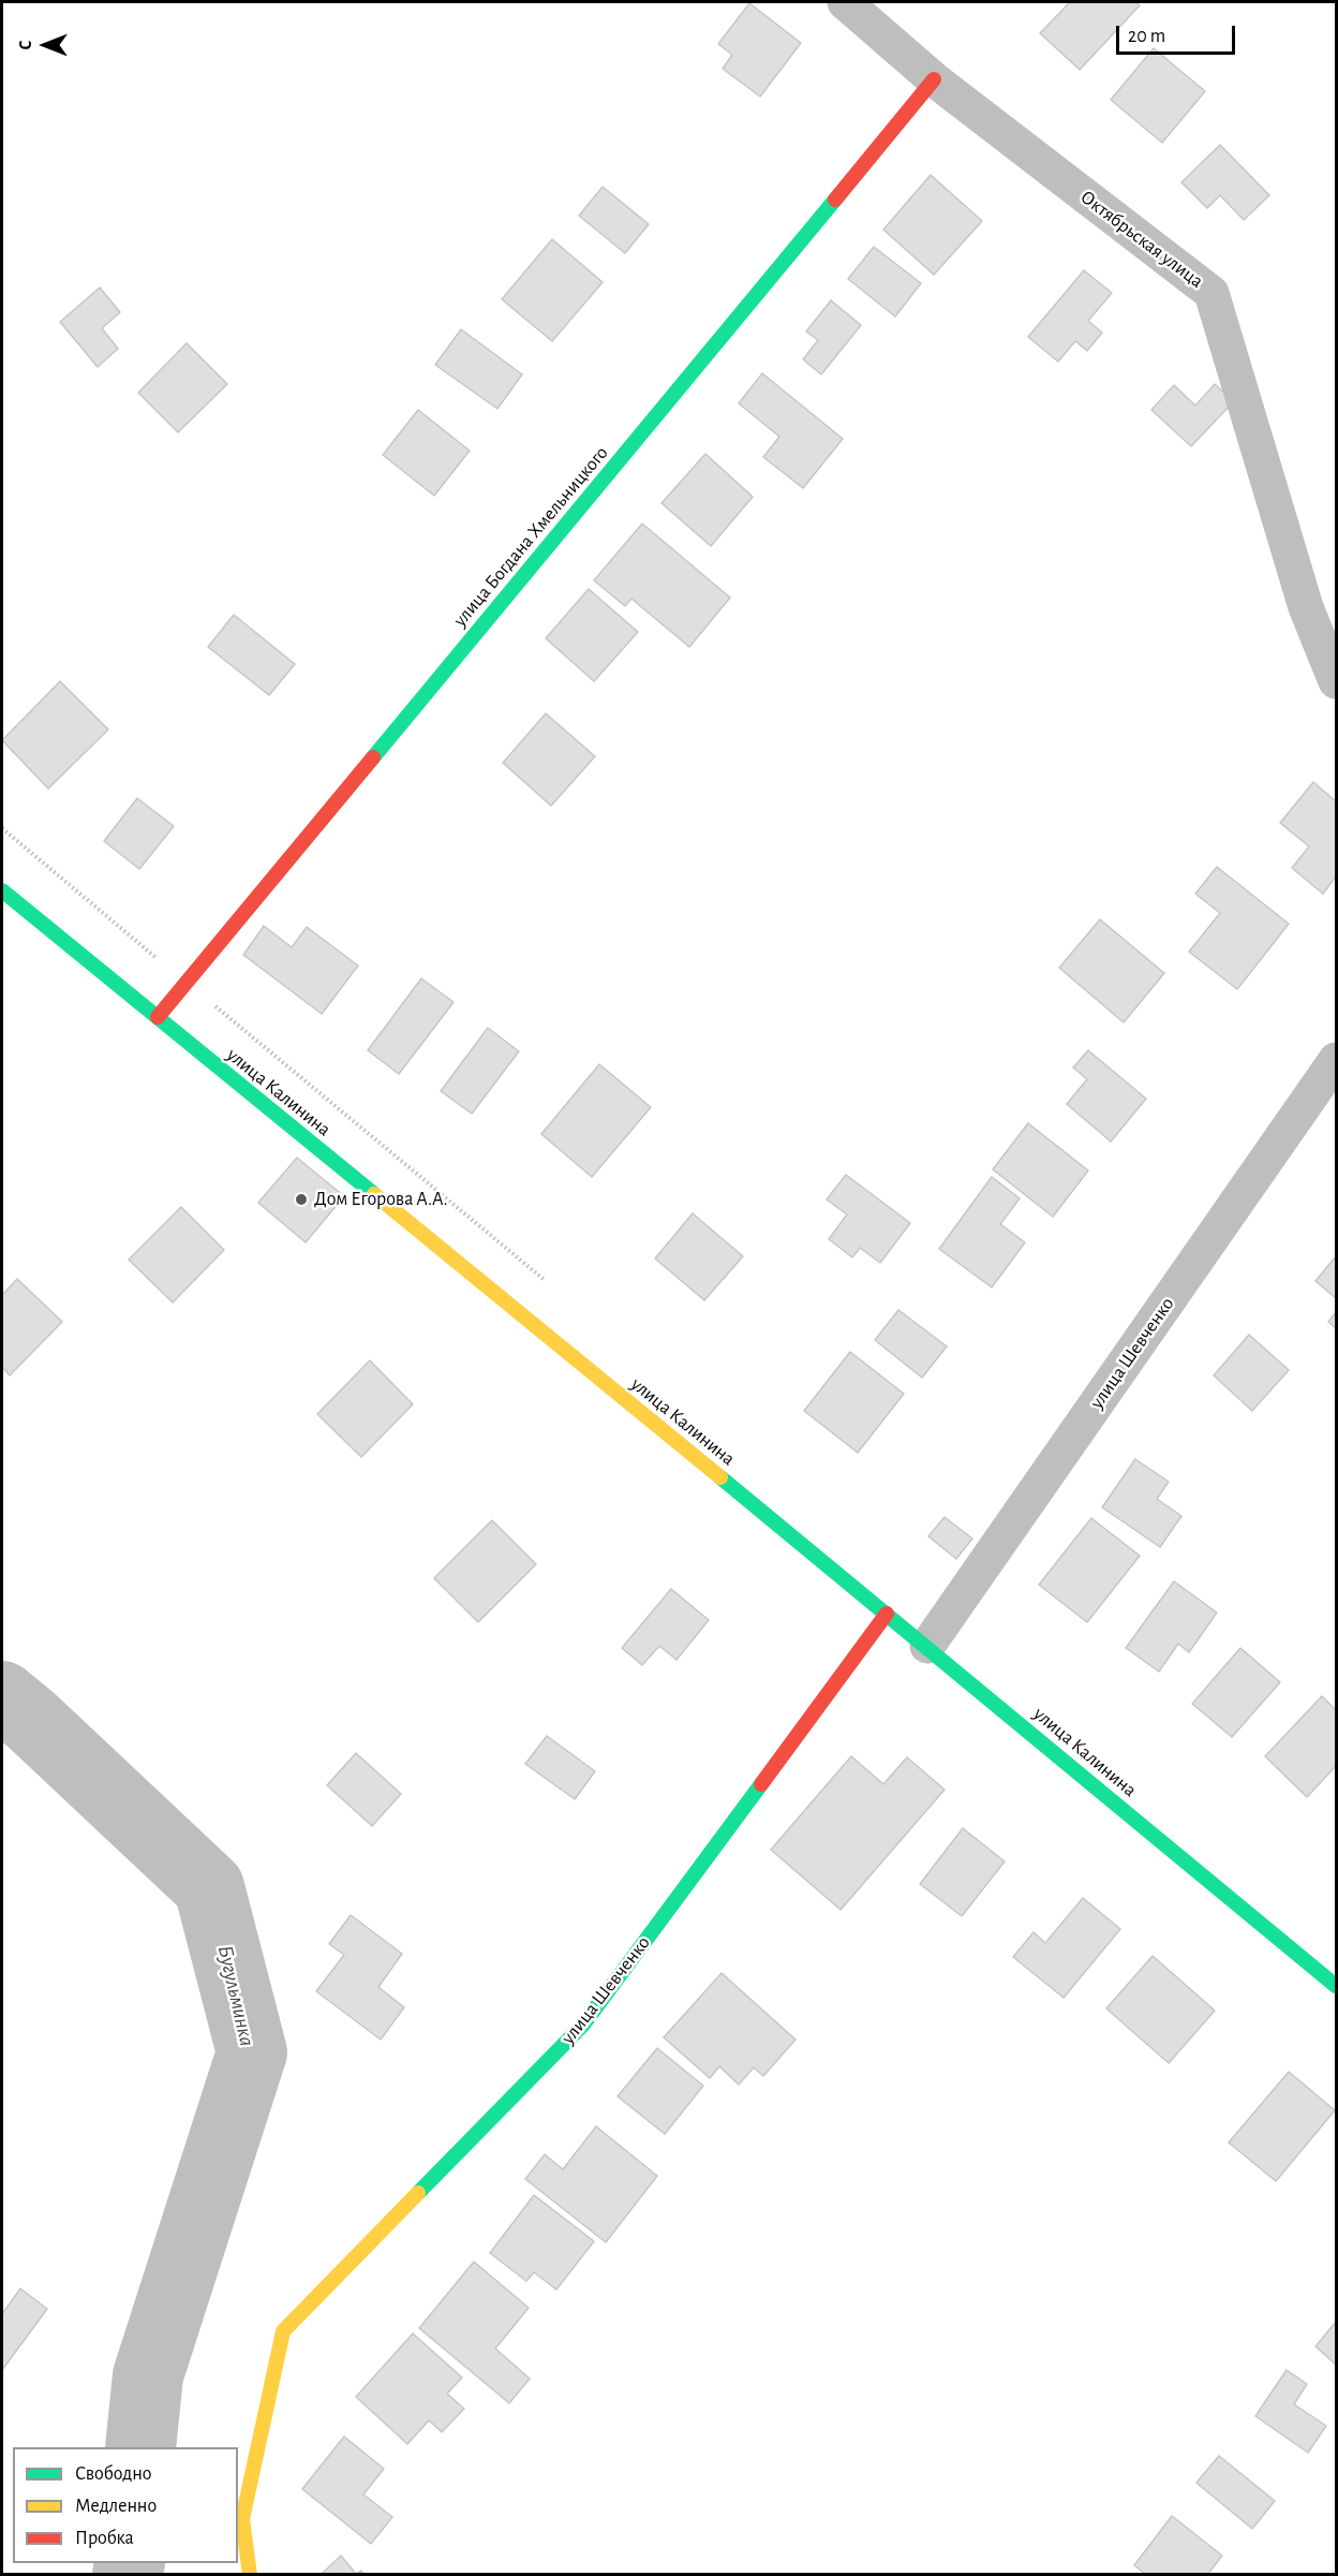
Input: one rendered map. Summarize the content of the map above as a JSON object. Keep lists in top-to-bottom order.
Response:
{
  "streets": {
    "street": [
      "Октябрьская улица",
      "улица Богдана Хмельницкого",
      "улица Калинина",
      "улица Шевченко"
    ]
  },
  "crossings": [
    ["Октябрьская улица", "улица Богдана Хмельницкого"],
    ["улица Богдана Хмельницкого", "улица Калинина"],
    ["улица Калинина", "улица Шевченко"]
  ],
  "water": ["Бугульминка"],
  "places": ["Дом Егорова А.А."],
  "legend": ["Свободно", "Медленно", "Пробка"],
  "scale_bar": "20 m",
  "north": "left"
}
